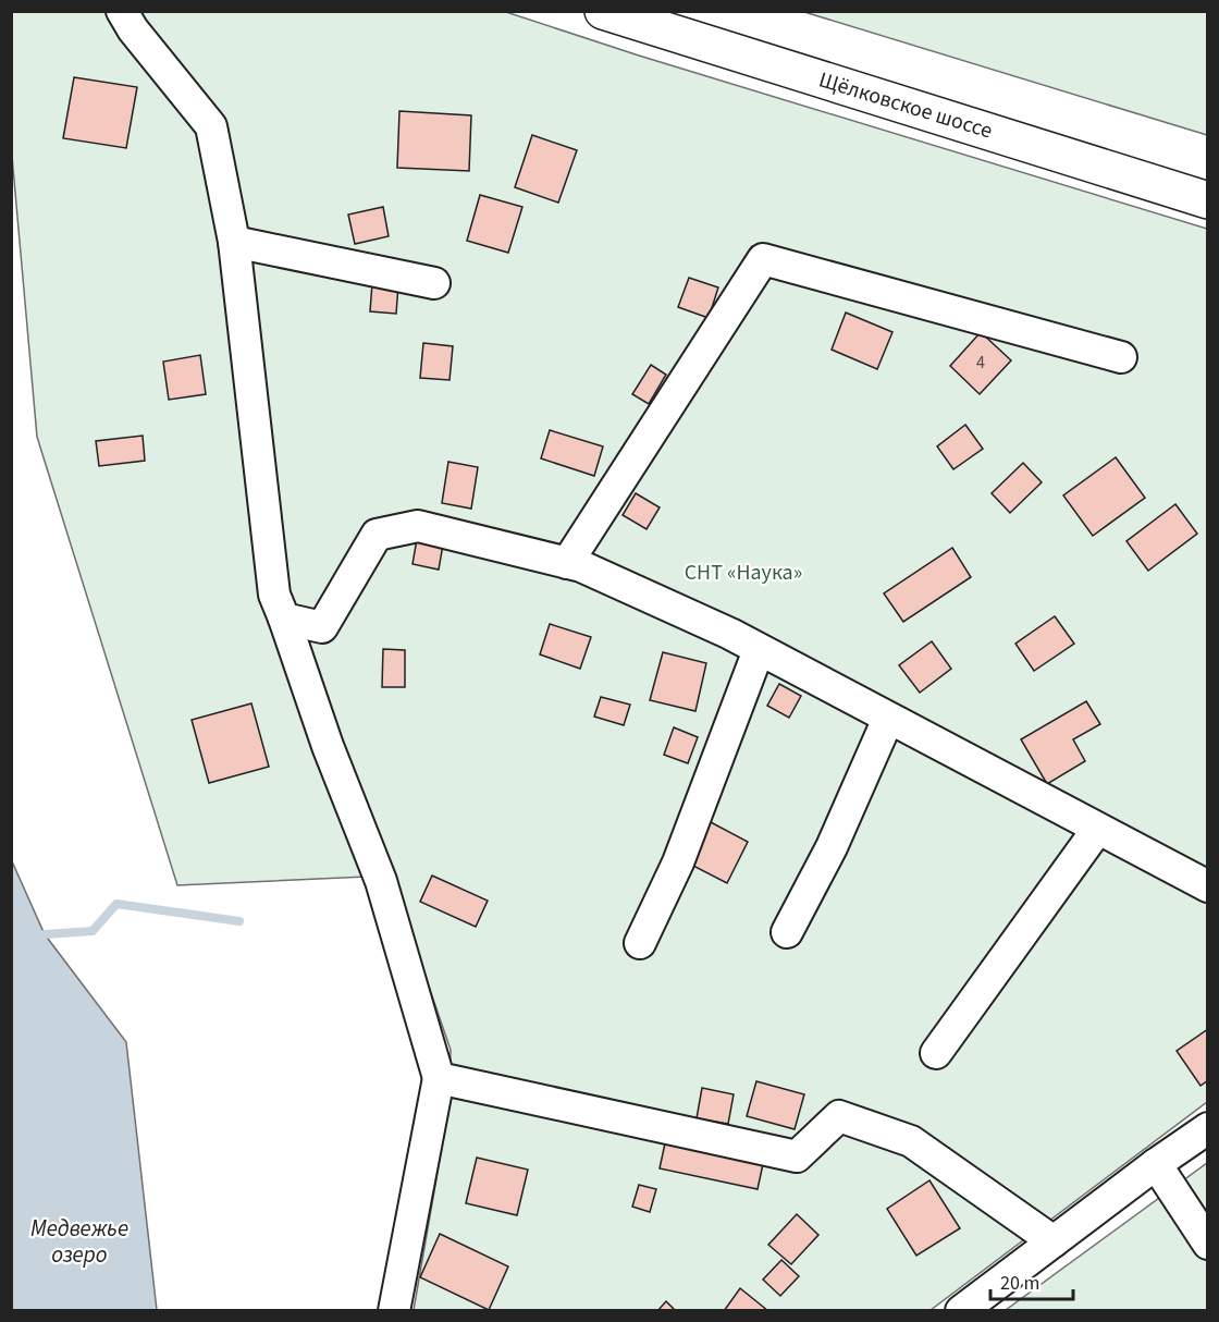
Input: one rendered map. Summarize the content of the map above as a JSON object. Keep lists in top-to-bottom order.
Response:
{
  "streets": {
    "main road": ["Щёлковское шоссе"]
  },
  "water": ["Медвежье озеро"],
  "parks": ["СНТ «Наука»"],
  "house_numbers": ["4"],
  "scale_bar": "20 m"
}
